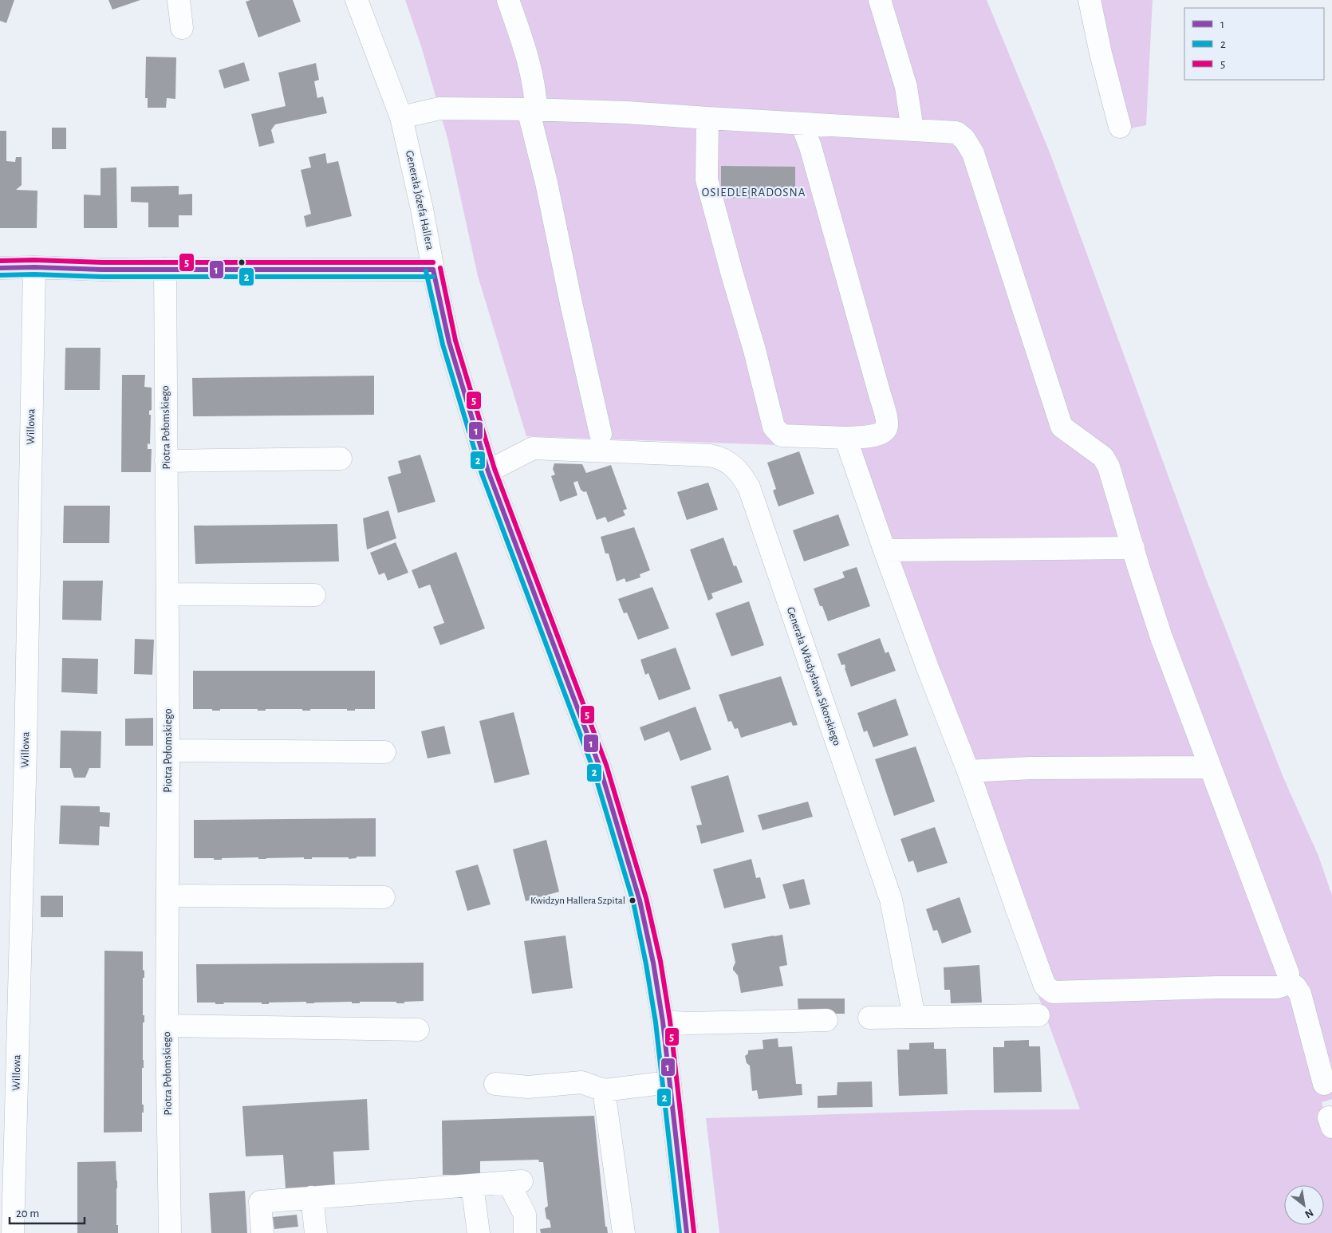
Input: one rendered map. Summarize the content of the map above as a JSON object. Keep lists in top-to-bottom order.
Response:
{
  "streets": {
    "street": [
      "Generała Józefa Hallera",
      "Willowa",
      "Piotra Połomskiego",
      "Generała Władysława Sikorskiego"
    ]
  },
  "crossings": [
    ["Generała Józefa Hallera", "Generała Władysława Sikorskiego"]
  ],
  "districts": ["OSIEDLE RADOSNA"],
  "places": ["Kwidzyn Hallera Szpital"],
  "lines": ["transit line 5", "transit line 1", "transit line 2"],
  "legend": ["1", "2", "5"],
  "scale_bar": "20 m",
  "north": "bottom right"
}
